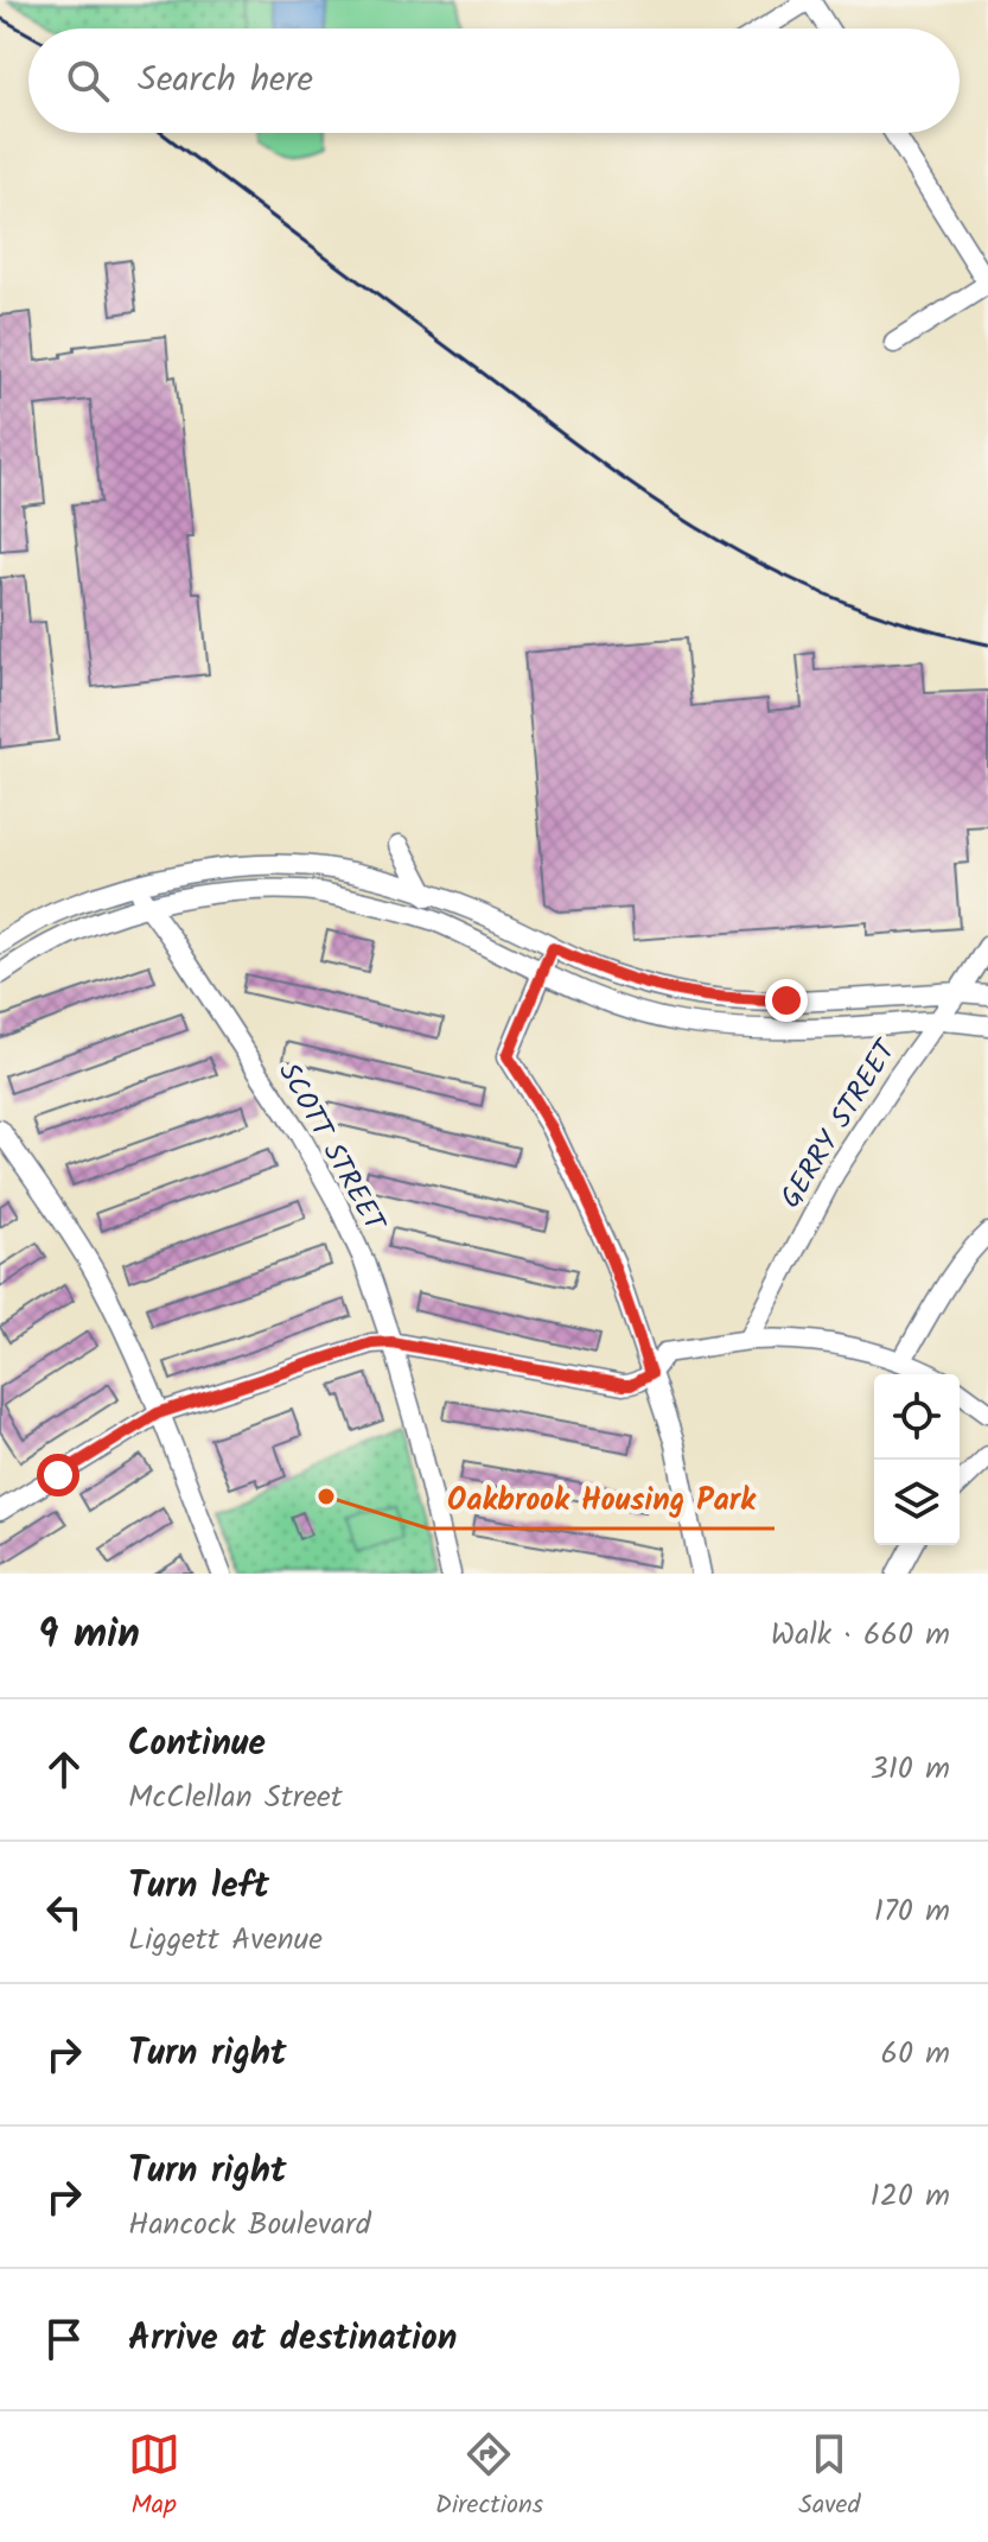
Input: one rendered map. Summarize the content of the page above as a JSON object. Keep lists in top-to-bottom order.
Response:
{
  "streets": {
    "street": ["GERRY STREET", "SCOTT STREET"]
  },
  "places": ["Oakbrook Housing Park"],
  "page": {
    "search": "Search here",
    "heading": ["9 min", "Walk · 660 m"],
    "list": [
      ["Continue", "McClellan Street", "310 m"],
      ["Turn left", "Liggett Avenue", "170 m"],
      ["Turn right", "60 m"],
      ["Turn right", "Hancock Boulevard", "120 m"],
      "Arrive at destination"
    ],
    "nav": ["Map", "Directions", "Saved"]
  }
}
